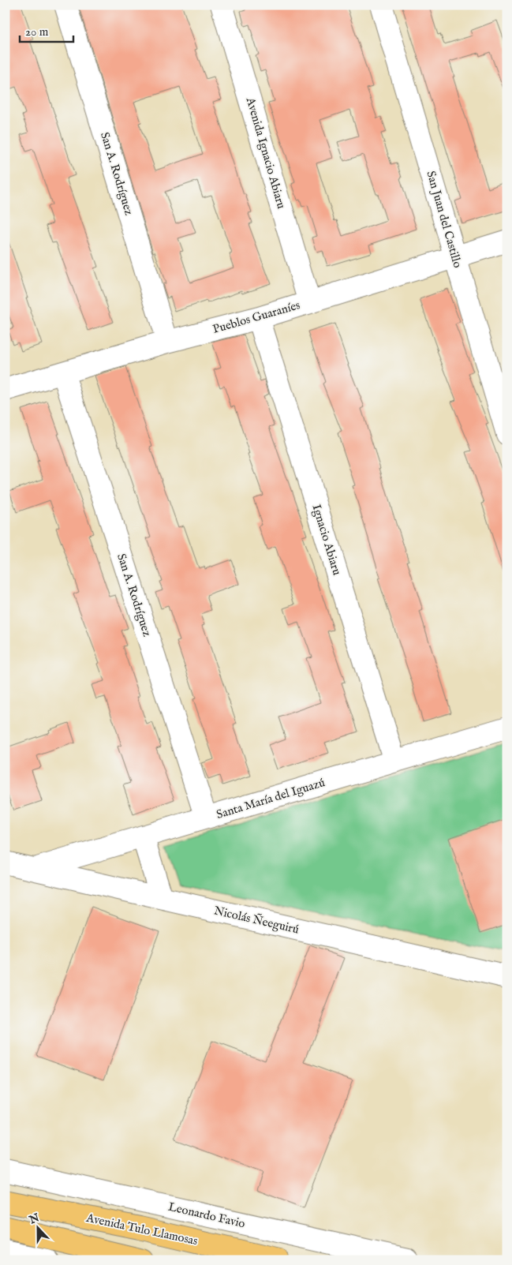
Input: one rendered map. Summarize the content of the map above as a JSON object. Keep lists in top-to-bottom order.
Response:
{
  "streets": {
    "highway": ["Avenida Tulo Llamosas"],
    "street": [
      "Avenida Ignacio Abiaru",
      "San A. Rodríguez",
      "San Juan del Castillo",
      "Pueblos Guaraníes",
      "Ignacio Abiaru",
      "Santa María del Iguazú",
      "Nicolás Ñeeguirú",
      "Leonardo Favio"
    ]
  },
  "crossings": [
    ["Avenida Ignacio Abiaru", "Pueblos Guaraníes"],
    ["San A. Rodríguez", "Pueblos Guaraníes"],
    ["San A. Rodríguez", "Santa María del Iguazú"],
    ["San Juan del Castillo", "Pueblos Guaraníes"],
    ["Pueblos Guaraníes", "Ignacio Abiaru"],
    ["Ignacio Abiaru", "Santa María del Iguazú"],
    ["Santa María del Iguazú", "Nicolás Ñeeguirú"]
  ],
  "scale_bar": "20 m",
  "north": "top"
}
